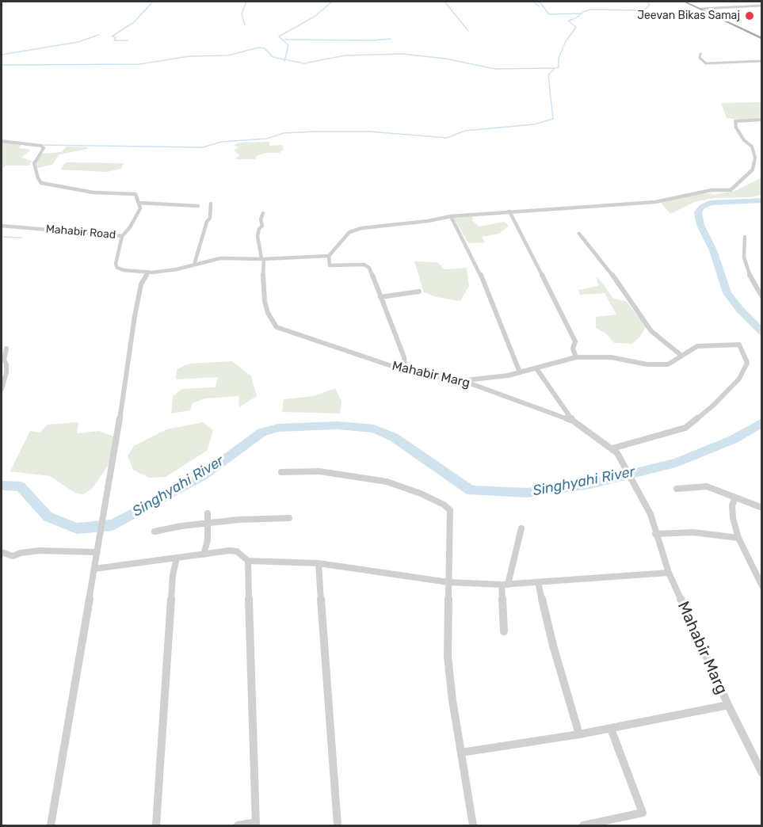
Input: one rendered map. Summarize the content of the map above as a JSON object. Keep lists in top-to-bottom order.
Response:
{
  "streets": {
    "street": ["Mahabir Road", "Mahabir Marg"]
  },
  "crossings": [
    ["Mahabir Road", "Mahabir Marg"]
  ],
  "water": ["Singhyahi River"],
  "places": ["Jeevan Bikas Samaj"]
}
